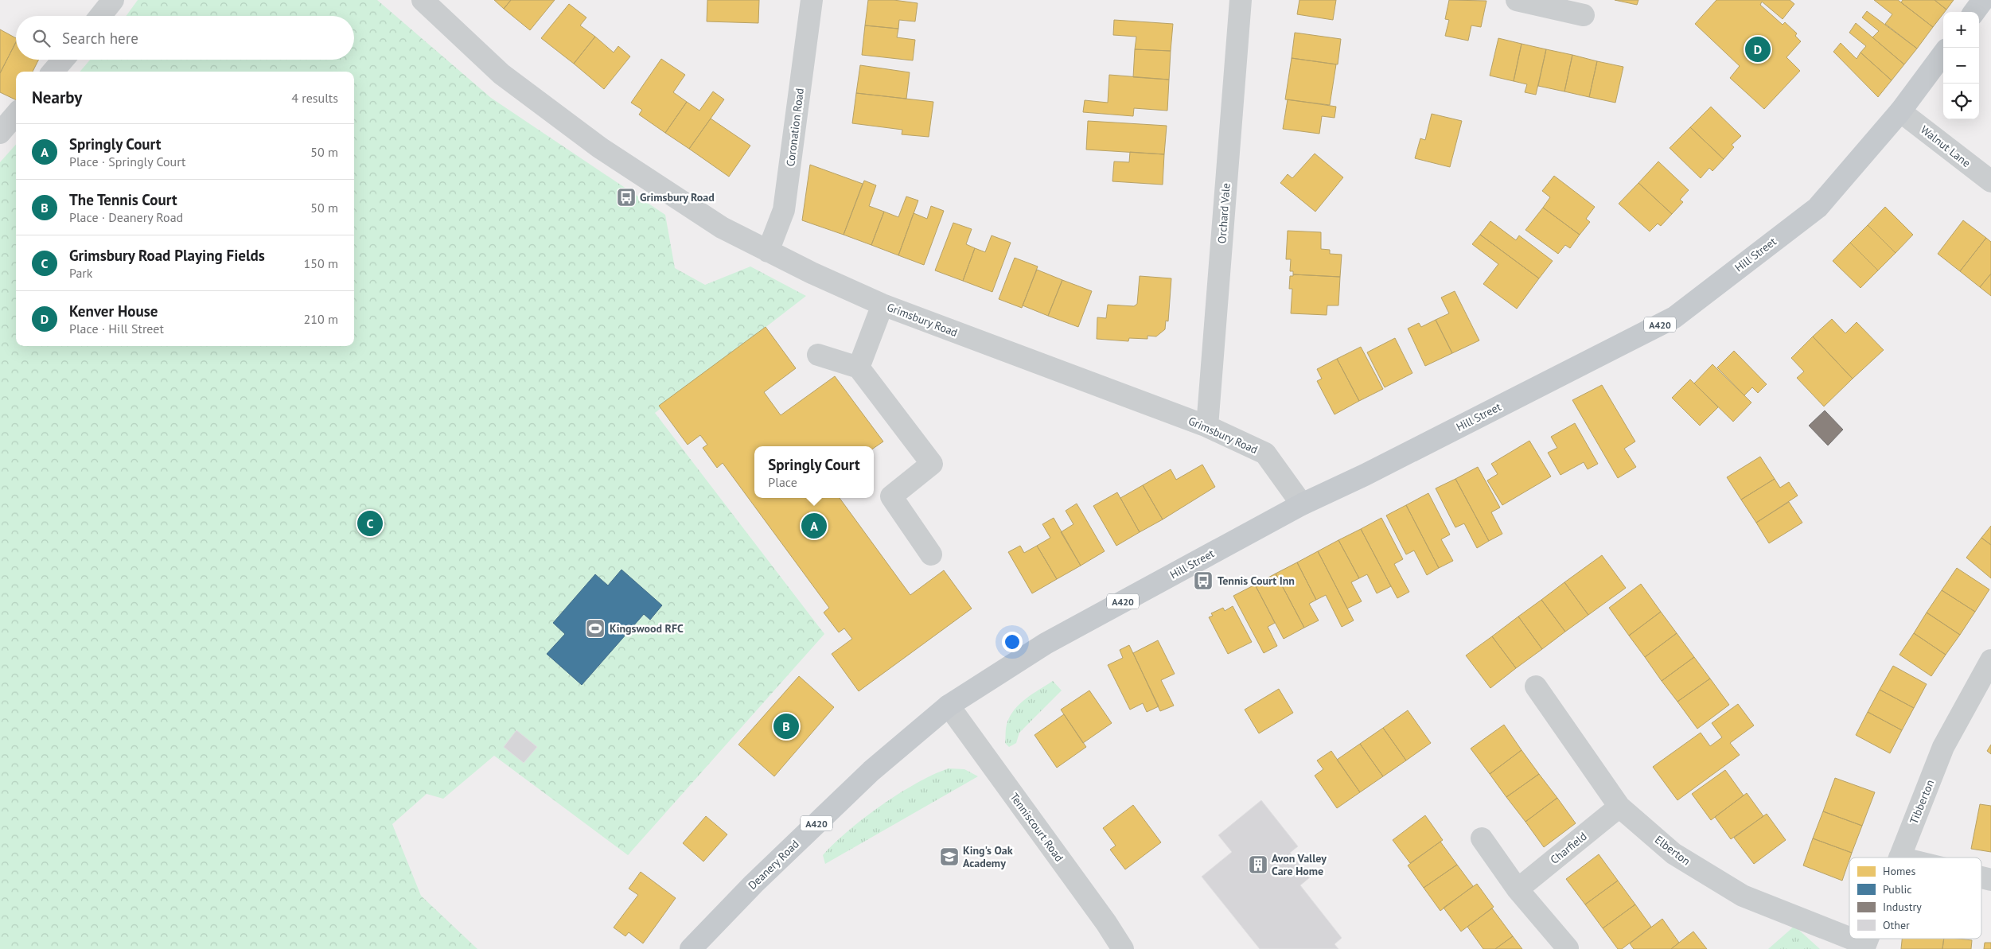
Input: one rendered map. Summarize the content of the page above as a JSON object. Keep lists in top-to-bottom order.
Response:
{
  "streets": {
    "main road": ["Hill Street", "A420", "Deanery Road"],
    "street": [
      "Coronation Road",
      "Walnut Lane",
      "Orchard Vale",
      "Grimsbury Road",
      "Tibberton",
      "Tenniscourt Road",
      "Charfield",
      "Elberton"
    ]
  },
  "crossings": [
    ["Coronation Road", "Grimsbury Road"],
    ["Walnut Lane", "Hill Street"],
    ["Orchard Vale", "Grimsbury Road"],
    ["Hill Street", "Grimsbury Road"],
    ["Hill Street", "Tenniscourt Road"],
    ["Hill Street", "Deanery Road"],
    ["Tenniscourt Road", "Deanery Road"],
    ["Charfield", "Elberton"]
  ],
  "places": {
    "bus stop": ["Grimsbury Road", "Tennis Court Inn"],
    "sports": ["Kingswood RFC"],
    "school or university": ["King's Oak Academy"],
    "building": ["Avon Valley Care Home"]
  },
  "legend": [
    "Homes",
    "Public",
    "Industry",
    "Other"
  ],
  "page": {
    "map_buttons": ["+", "−"],
    "search": "Search here",
    "pins": [
      "D",
      "C",
      "A",
      "B"
    ],
    "heading": ["Nearby", "4 results"],
    "list": [
      {
        "mark": "A",
        "name": "Springly Court",
        "note": "Place · Springly Court",
        "value": "50 m"
      },
      {
        "mark": "B",
        "name": "The Tennis Court",
        "note": "Place · Deanery Road",
        "value": "50 m"
      },
      {
        "mark": "C",
        "name": "Grimsbury Road Playing Fields",
        "note": "Park",
        "value": "150 m"
      },
      {
        "mark": "D",
        "name": "Kenver House",
        "note": "Place · Hill Street",
        "value": "210 m"
      }
    ],
    "popup": ["Springly Court", "Place"]
  }
}
